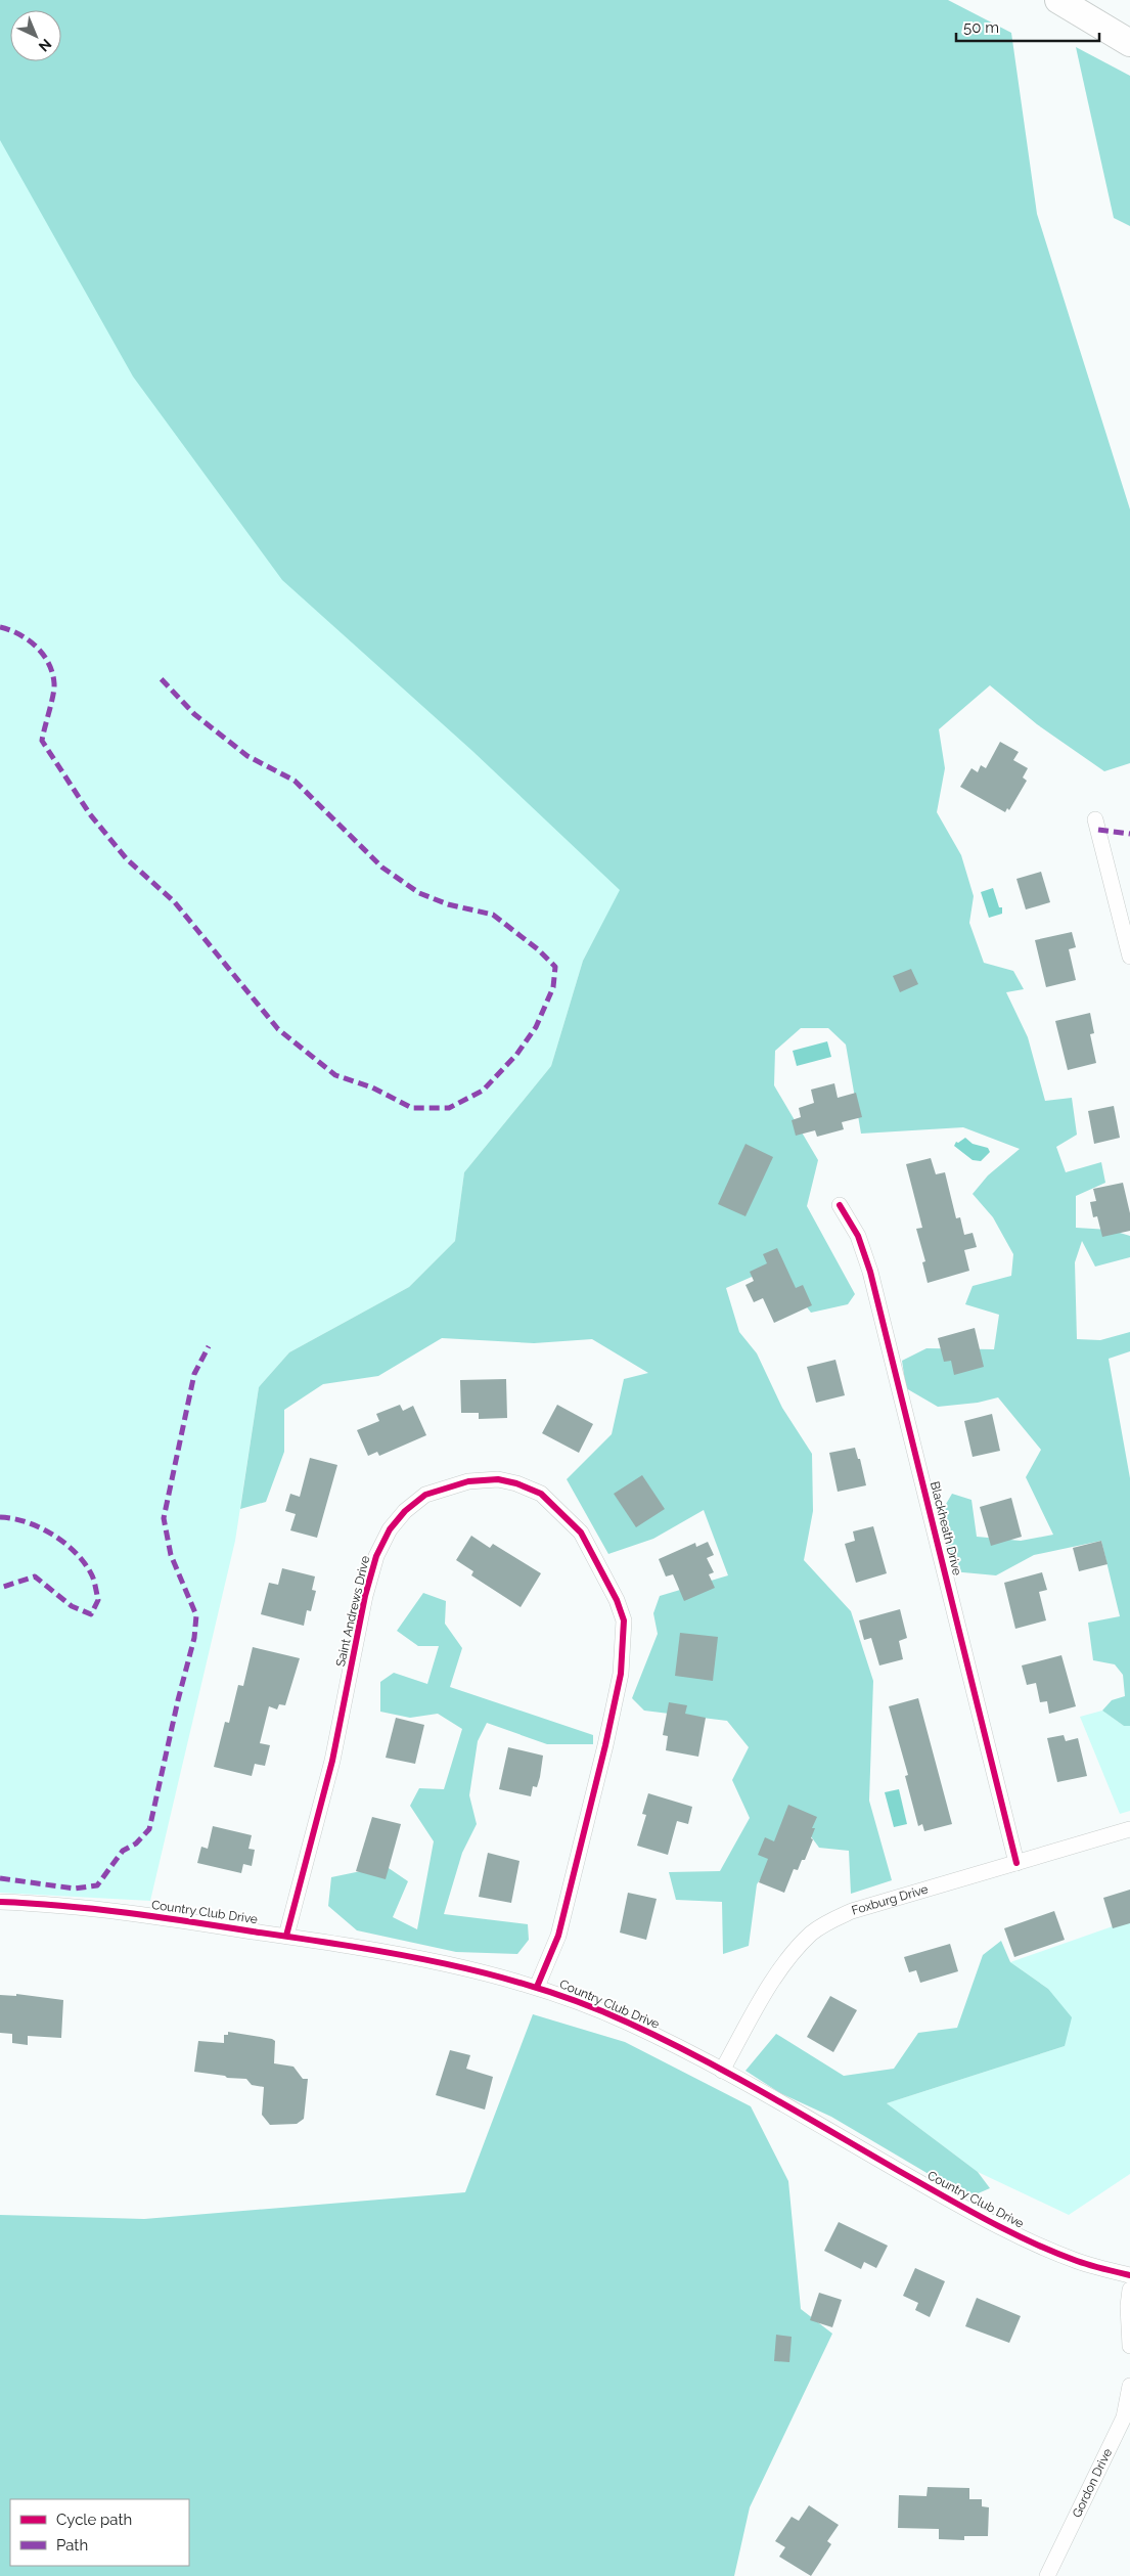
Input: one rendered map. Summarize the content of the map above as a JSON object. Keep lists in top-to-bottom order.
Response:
{
  "streets": {
    "street": [
      "Blackheath Drive",
      "Saint Andrews Drive",
      "Foxburg Drive",
      "Country Club Drive",
      "Gordon Drive"
    ]
  },
  "crossings": [
    ["Blackheath Drive", "Foxburg Drive"],
    ["Saint Andrews Drive", "Country Club Drive"],
    ["Foxburg Drive", "Country Club Drive"]
  ],
  "legend": ["Cycle path", "Path"],
  "scale_bar": "50 m",
  "north": "bottom right"
}
